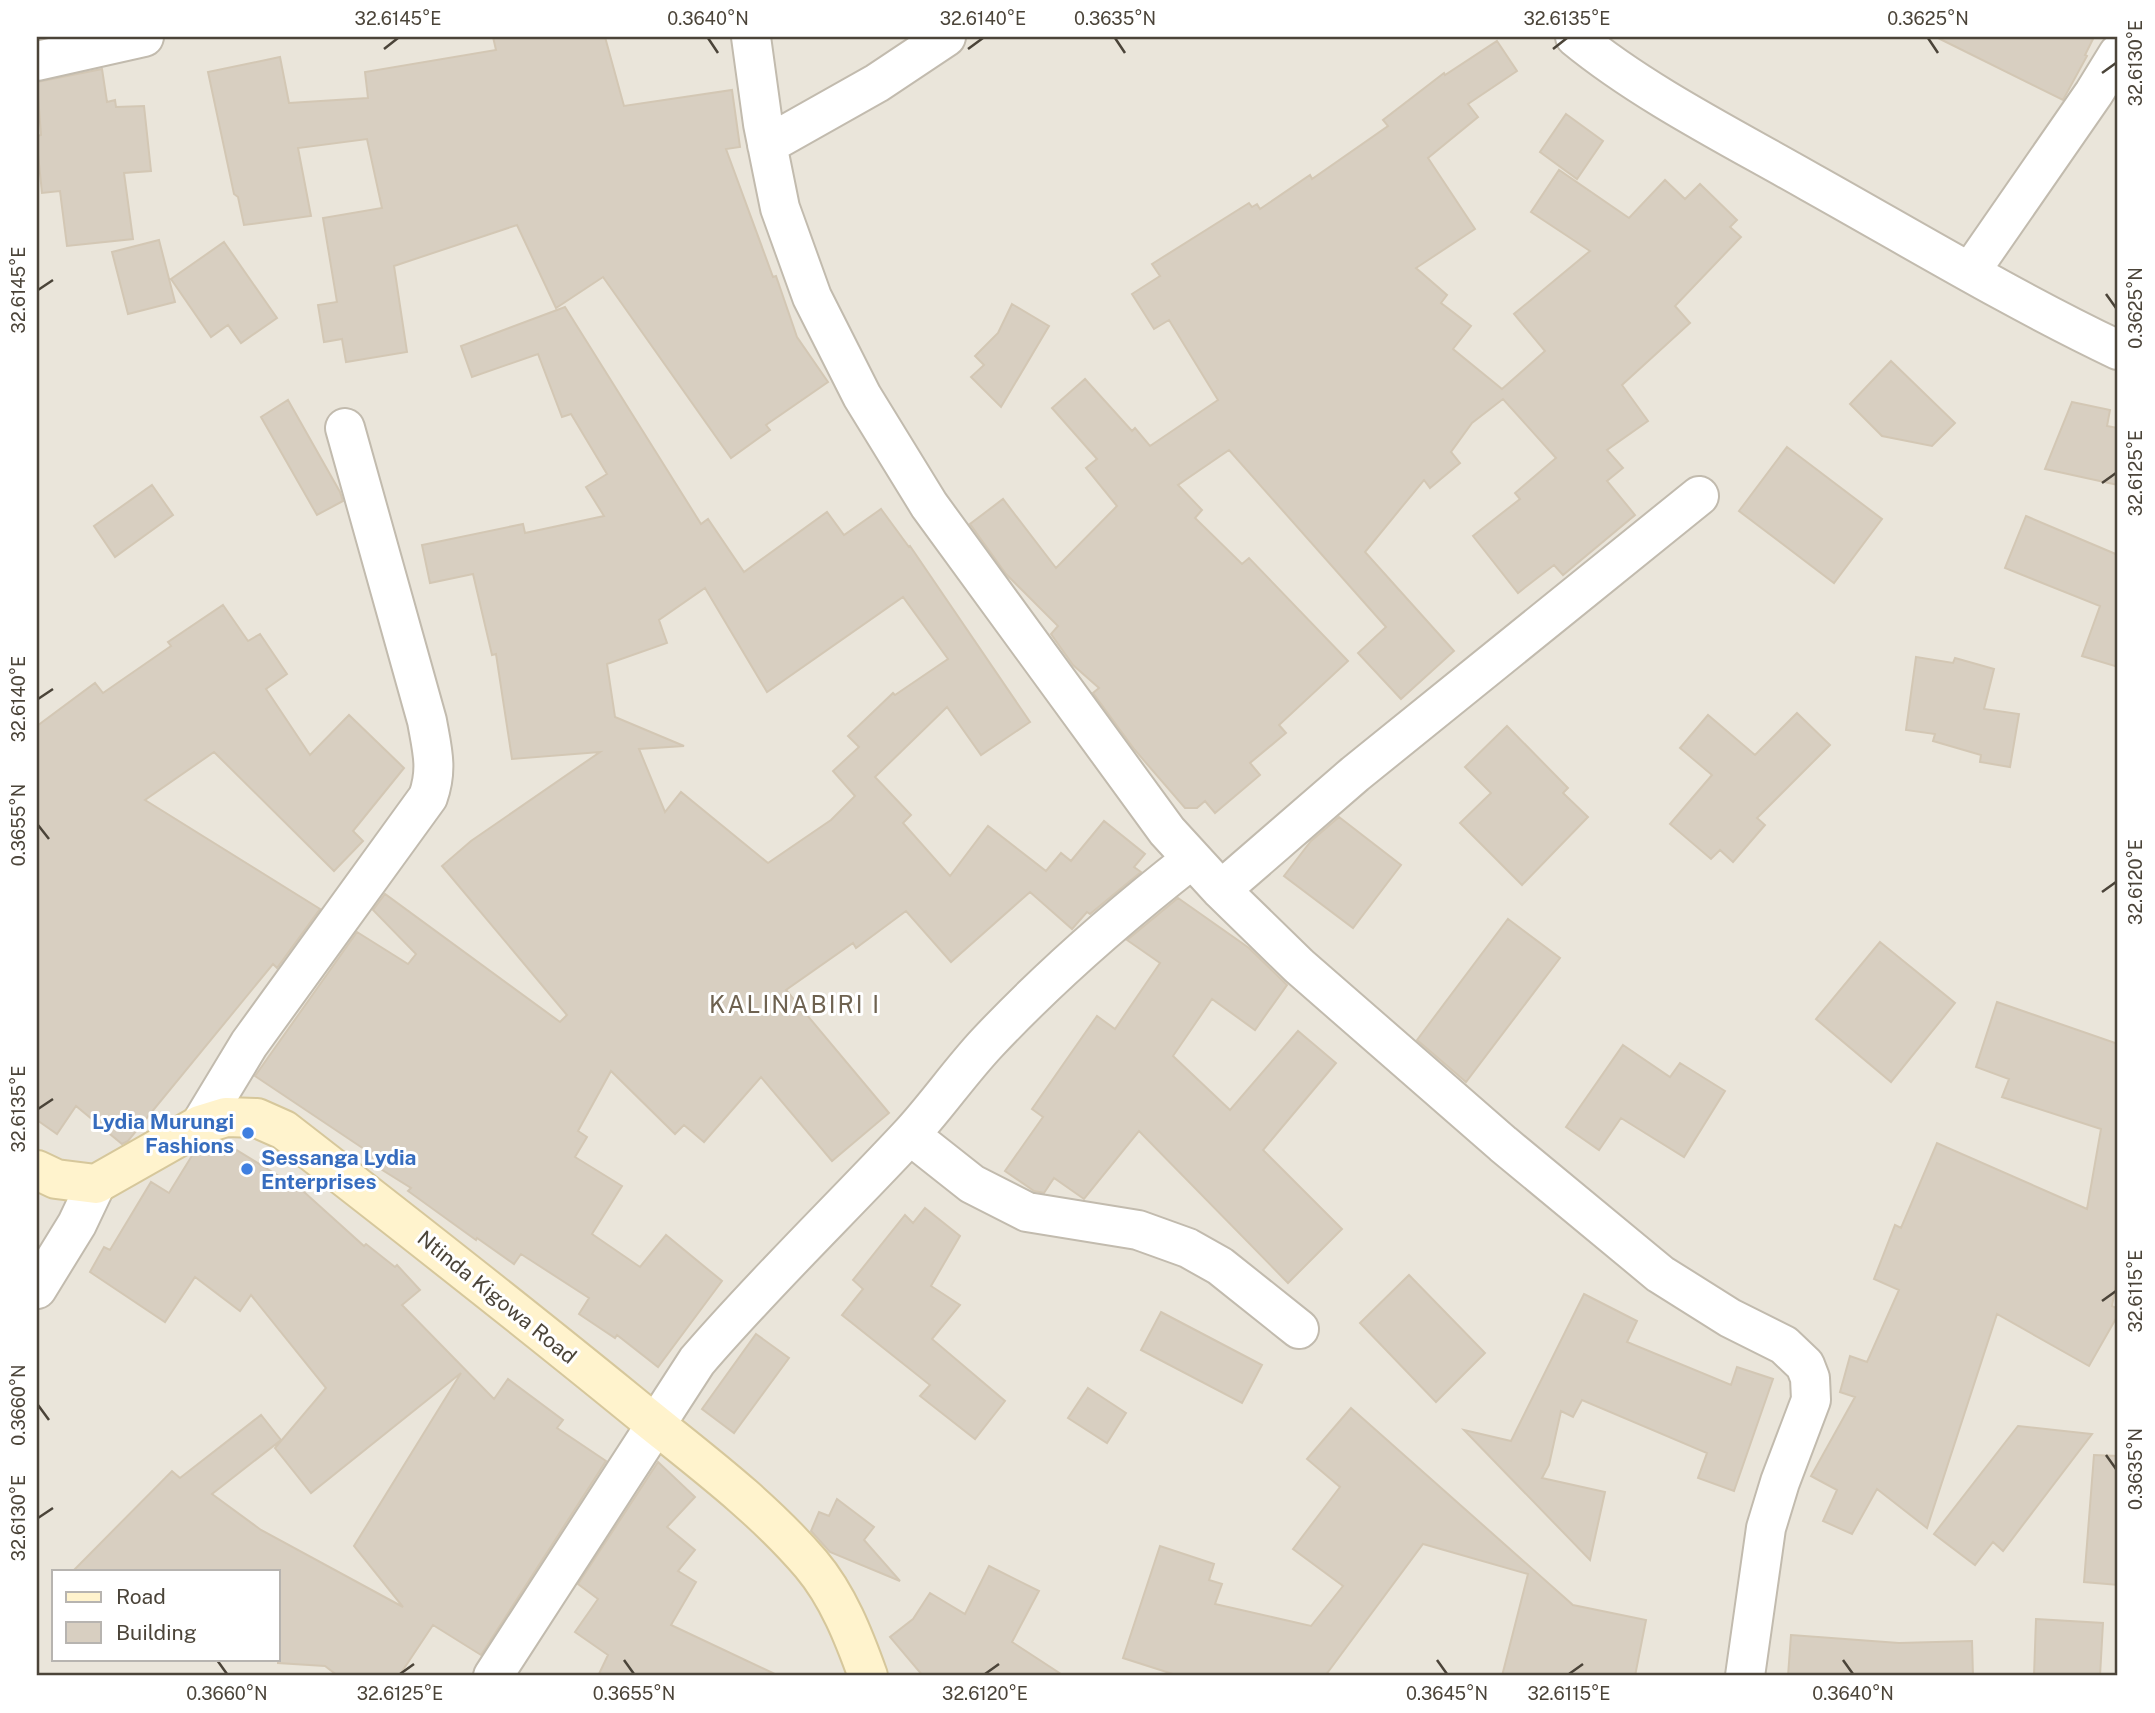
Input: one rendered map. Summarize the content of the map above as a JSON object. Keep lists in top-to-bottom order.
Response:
{
  "streets": {
    "street": ["Ntinda Kigowa Road"]
  },
  "districts": ["KALINABIRI I"],
  "places": ["Lydia Murungi Fashions", "Sessanga Lydia Enterprises"],
  "legend": ["Road", "Building"],
  "coordinates": [
    "32.6145°E",
    "0.3640°N",
    "32.6140°E",
    "0.3635°N",
    "32.6135°E",
    "0.3625°N",
    "32.6130°E",
    "32.6125°E",
    "0.3655°N",
    "32.6120°E",
    "32.6115°E",
    "0.3660°N",
    "0.3645°N"
  ]
}
